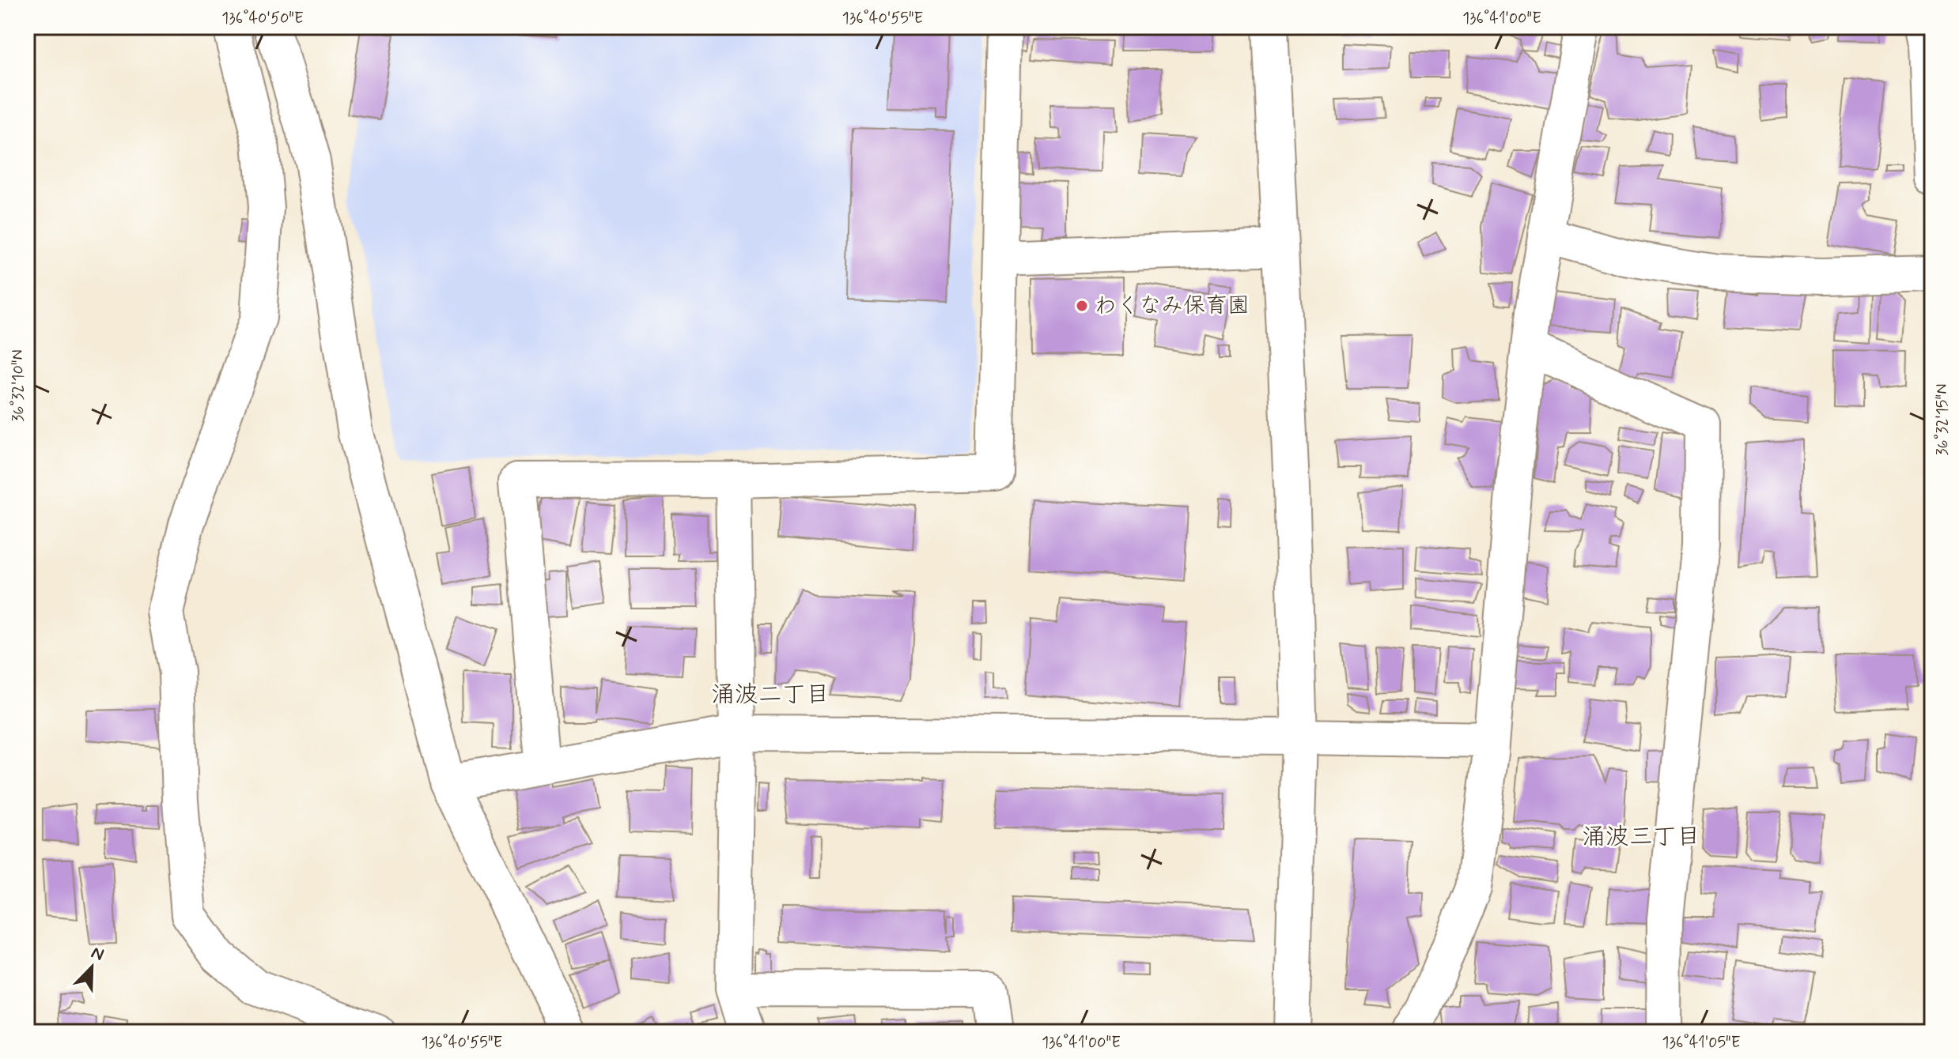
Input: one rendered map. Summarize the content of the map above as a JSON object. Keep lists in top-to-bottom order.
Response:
{
  "districts": ["涌波二丁目", "涌波三丁目"],
  "places": ["わくなみ保育園"],
  "north": "top right",
  "coordinates": [
    "136°40'50\"E",
    "136°40'55\"E",
    "136°41'00\"E",
    "36°32'10\"N",
    "36°32'15\"N",
    "136°41'05\"E"
  ]
}
